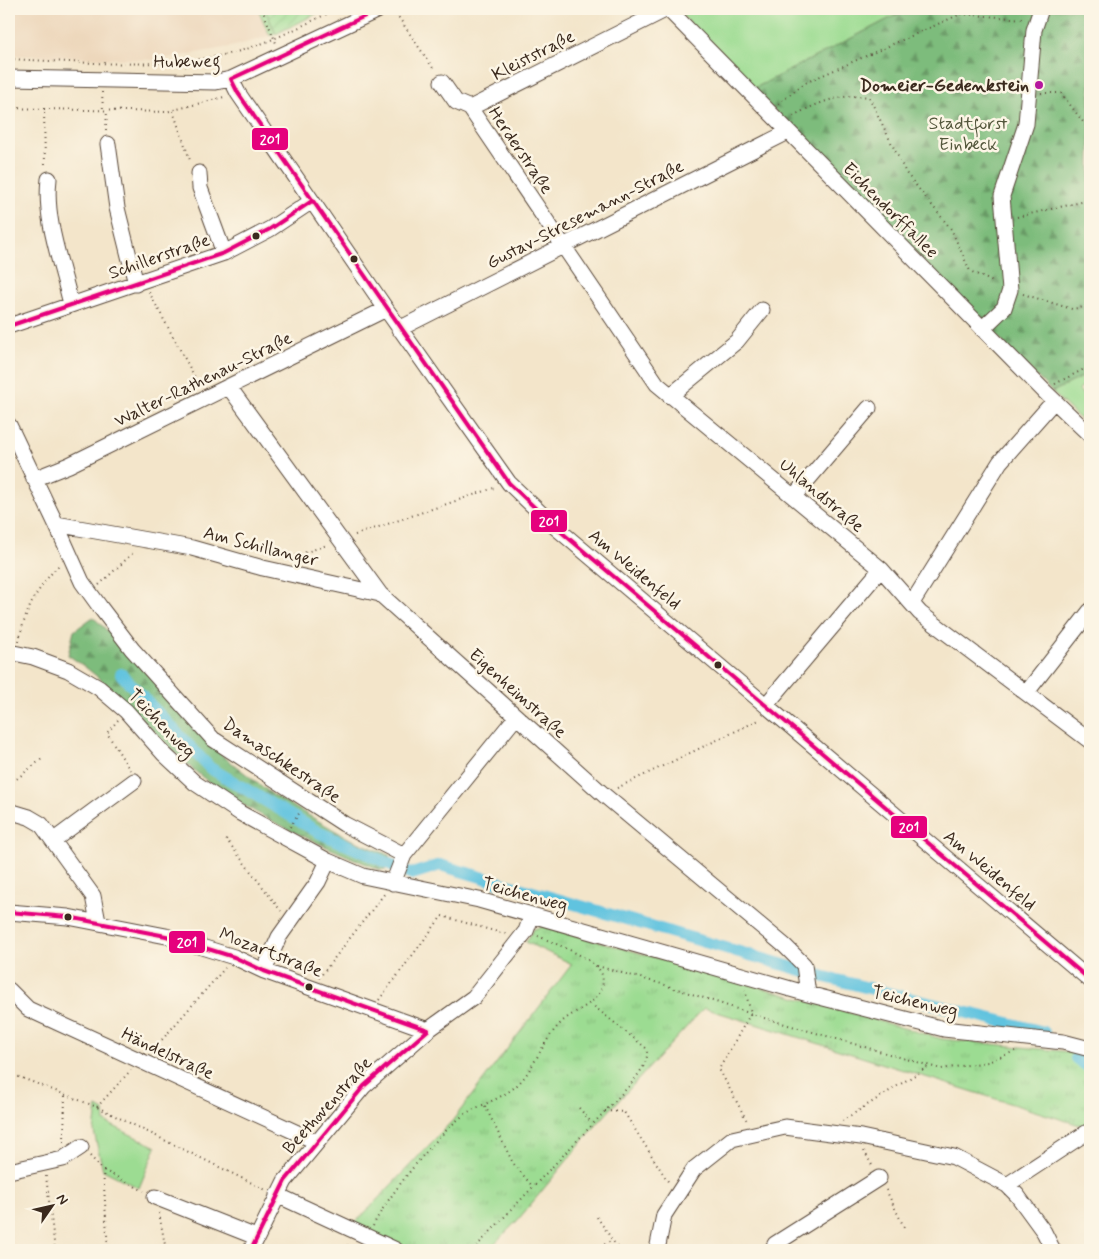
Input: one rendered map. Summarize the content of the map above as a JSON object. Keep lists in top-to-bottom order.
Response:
{
  "streets": {
    "street": [
      "Kleiststraße",
      "Hubeweg",
      "Herderstraße",
      "Eichendorffallee",
      "Gustav-Stresemann-Straße",
      "Schillerstraße",
      "Walter-Rathenau-Straße",
      "Uhlandstraße",
      "Am Schillanger",
      "Am Weidenfeld",
      "Eigenheimstraße",
      "Teichenweg",
      "Damaschkestraße",
      "Mozartstraße",
      "Händelstraße",
      "Beethovenstraße"
    ]
  },
  "crossings": [
    ["Kleiststraße", "Herderstraße"],
    ["Kleiststraße", "Eichendorffallee"],
    ["Hubeweg", "Am Weidenfeld"],
    ["Herderstraße", "Gustav-Stresemann-Straße"],
    ["Herderstraße", "Uhlandstraße"],
    ["Eichendorffallee", "Gustav-Stresemann-Straße"],
    ["Gustav-Stresemann-Straße", "Uhlandstraße"],
    ["Gustav-Stresemann-Straße", "Am Weidenfeld"],
    ["Schillerstraße", "Am Weidenfeld"],
    ["Walter-Rathenau-Straße", "Am Weidenfeld"],
    ["Walter-Rathenau-Straße", "Eigenheimstraße"],
    ["Walter-Rathenau-Straße", "Damaschkestraße"],
    ["Am Schillanger", "Eigenheimstraße"],
    ["Am Schillanger", "Damaschkestraße"],
    ["Eigenheimstraße", "Teichenweg"],
    ["Teichenweg", "Beethovenstraße"],
    ["Mozartstraße", "Beethovenstraße"],
    ["Händelstraße", "Beethovenstraße"]
  ],
  "parks": ["Stadtforst Einbeck"],
  "places": ["Domeier-Gedenkstein"],
  "lines": ["transit line 201"],
  "north": "top right"
}
